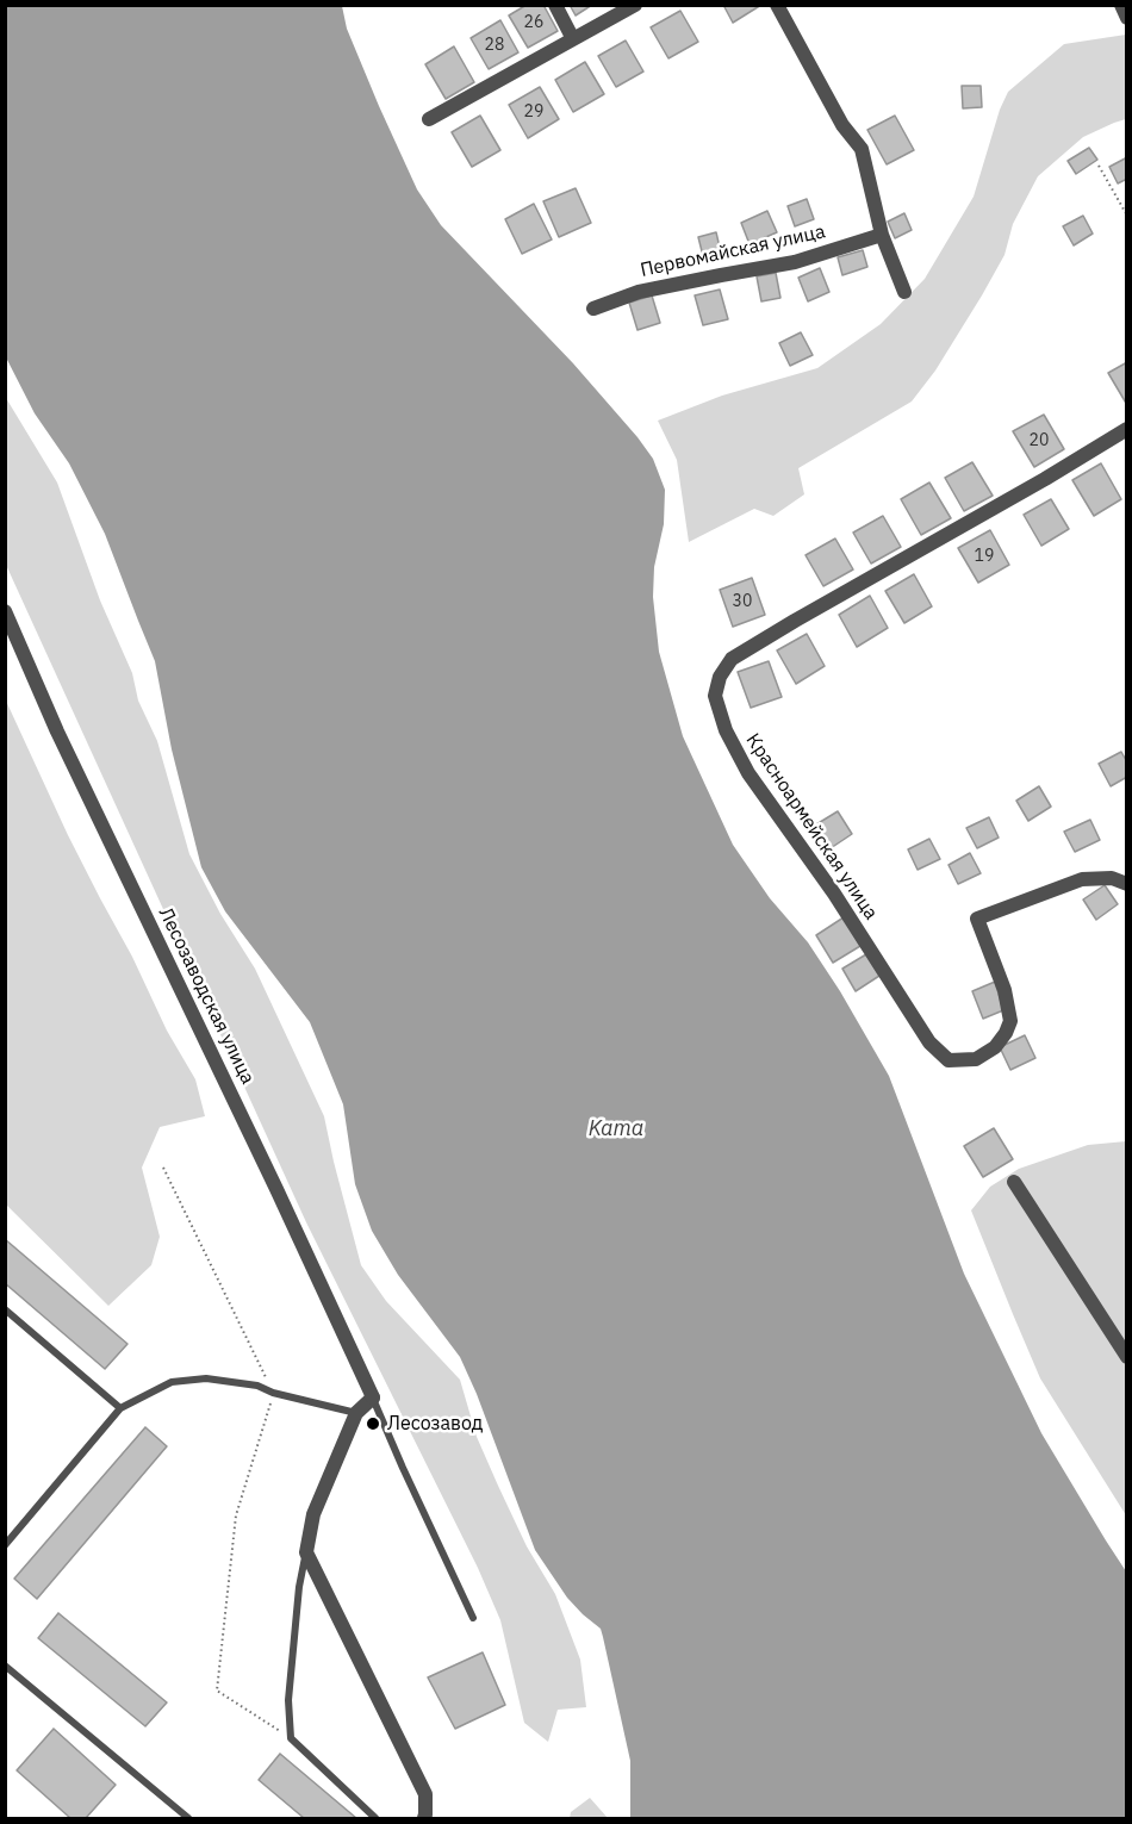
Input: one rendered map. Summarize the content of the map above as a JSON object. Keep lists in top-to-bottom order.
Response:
{
  "streets": {
    "street": ["Первомайская улица", "Красноармейская улица", "Лесозаводская улица"]
  },
  "water": ["Kama"],
  "places": ["Лесозавод"],
  "house_numbers": [
    "26",
    "28",
    "29",
    "20",
    "19",
    "30"
  ]
}
